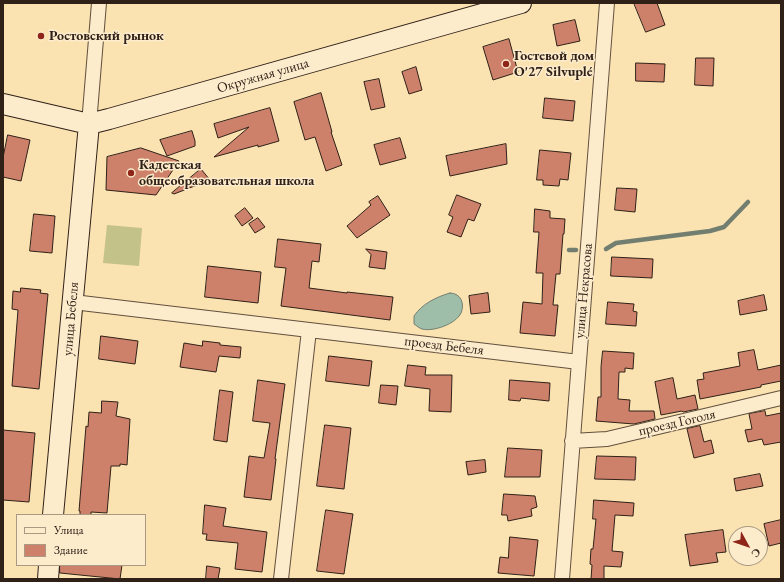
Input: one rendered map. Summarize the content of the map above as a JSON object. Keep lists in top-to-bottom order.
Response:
{
  "streets": {
    "main road": ["Окружная улица", "улица Бебеля"],
    "street": ["улица Некрасова", "проезд Бебеля", "проезд Гоголя"]
  },
  "crossings": [
    ["Окружная улица", "улица Бебеля"],
    ["улица Некрасова", "проезд Бебеля"],
    ["улица Некрасова", "проезд Гоголя"],
    ["улица Бебеля", "проезд Бебеля"]
  ],
  "places": ["Ростовский рынок", "Гостевой дом O'27 Silvuplé", "Кадетская общеобразовательная школа"],
  "legend": ["Улица", "Здание"],
  "north": "bottom right"
}
